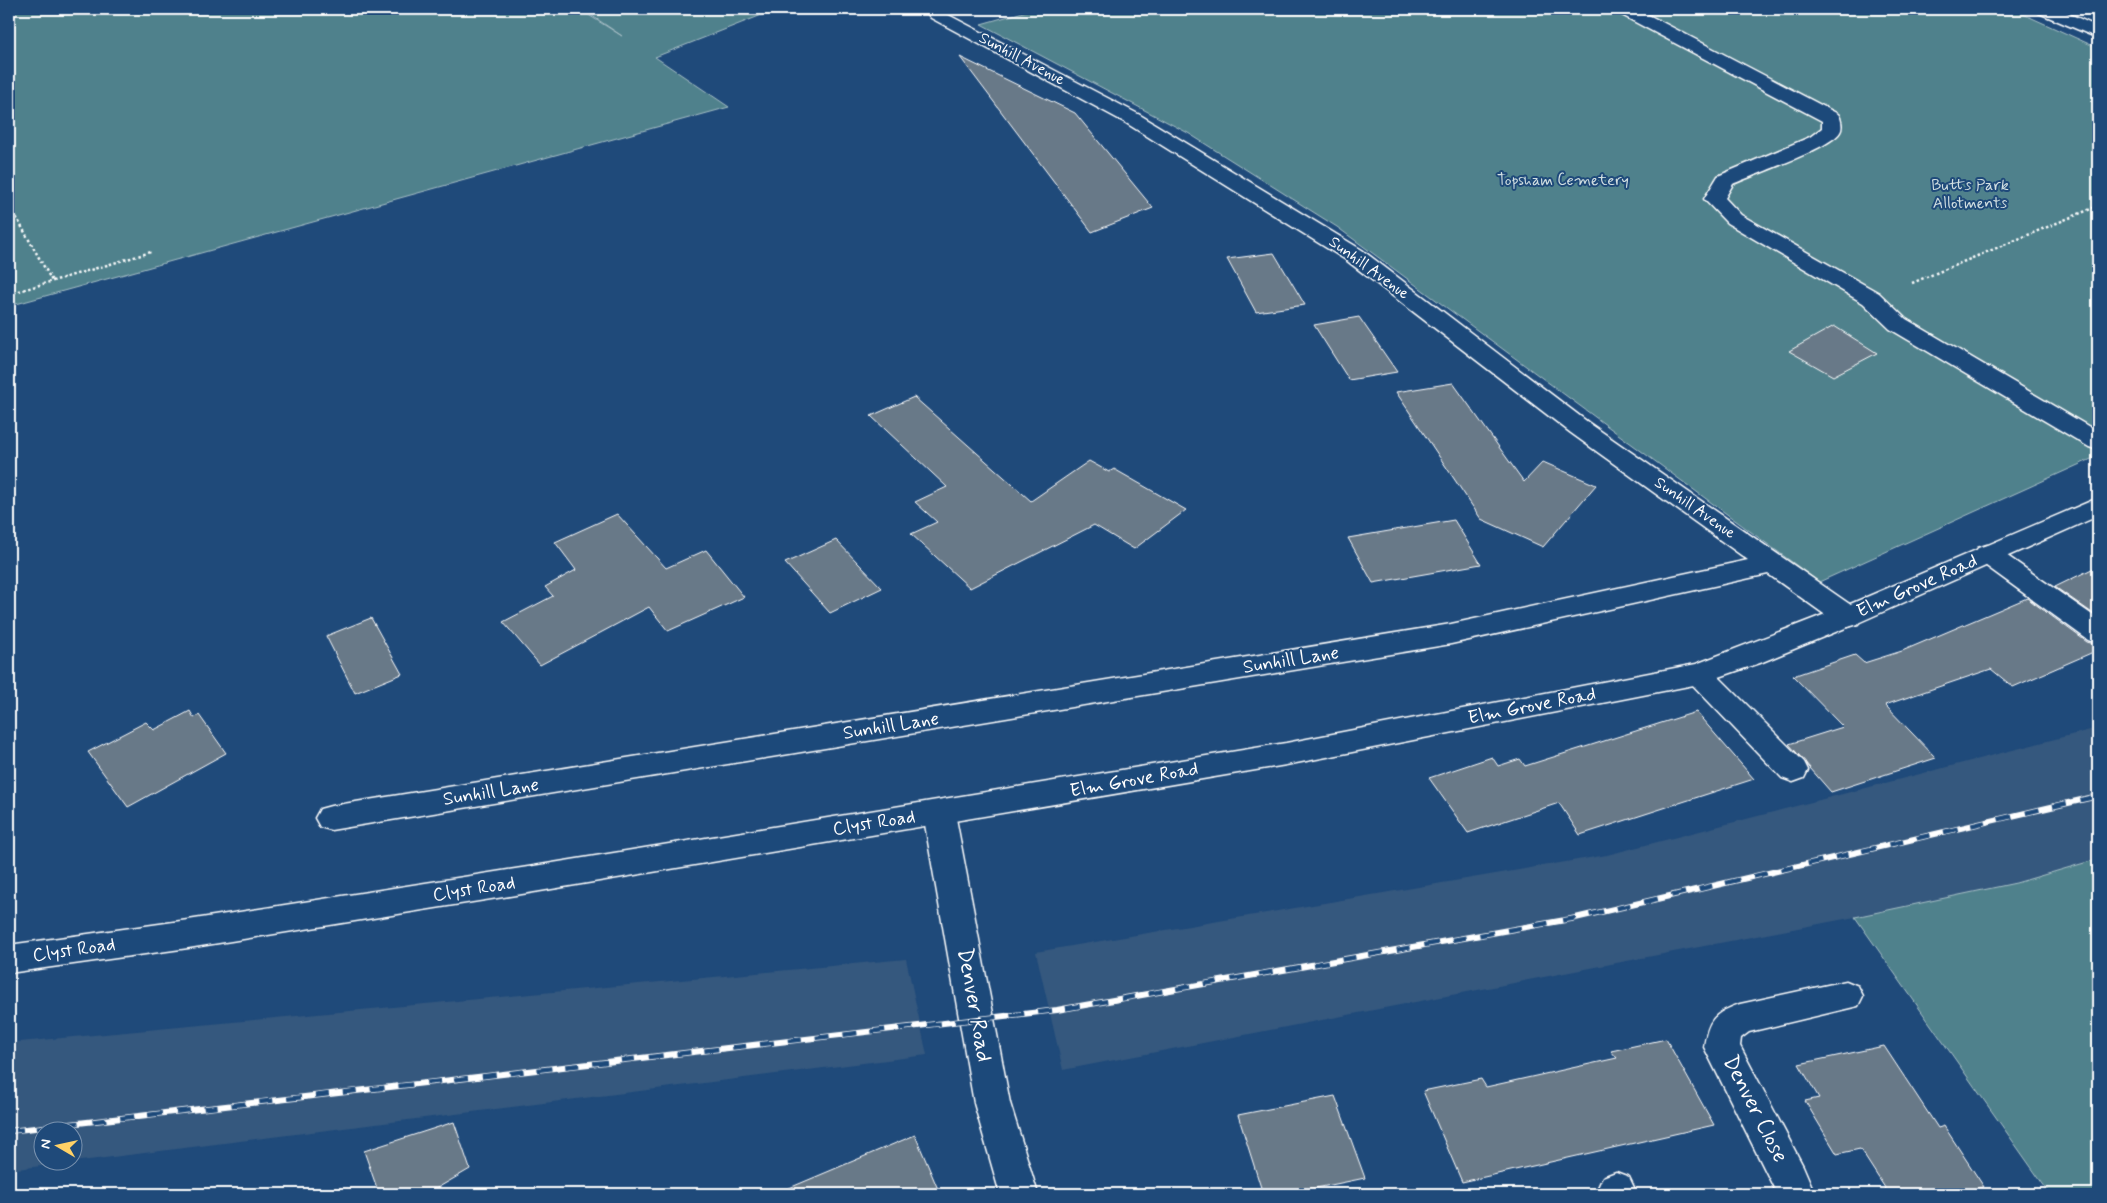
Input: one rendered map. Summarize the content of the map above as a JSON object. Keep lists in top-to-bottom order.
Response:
{
  "streets": {
    "street": [
      "Sunhill Avenue",
      "Elm Grove Road",
      "Sunhill Lane",
      "Clyst Road",
      "Denver Road",
      "Denver Close"
    ]
  },
  "crossings": [
    ["Sunhill Avenue", "Elm Grove Road"],
    ["Sunhill Avenue", "Sunhill Lane"],
    ["Elm Grove Road", "Clyst Road"],
    ["Elm Grove Road", "Denver Road"],
    ["Clyst Road", "Denver Road"]
  ],
  "parks": ["Topsham Cemetery", "Butts Park Allotments"],
  "north": "left"
}
